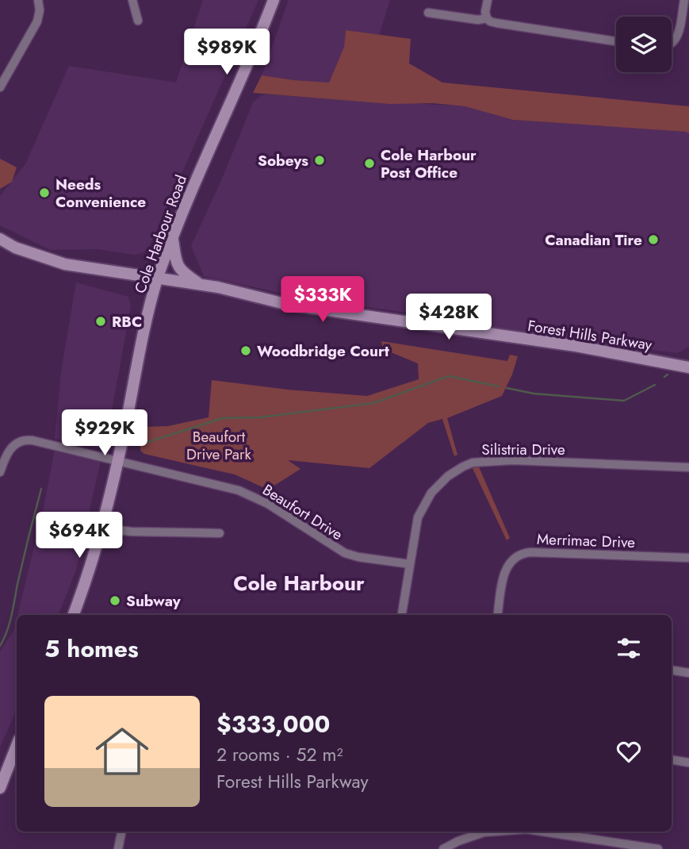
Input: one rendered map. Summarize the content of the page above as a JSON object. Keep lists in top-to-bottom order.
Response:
{
  "streets": {
    "main road": ["Cole Harbour Road", "Forest Hills Parkway"],
    "street": ["Silistria Drive", "Beaufort Drive", "Merrimac Drive"]
  },
  "crossings": [
    ["Cole Harbour Road", "Forest Hills Parkway"],
    ["Cole Harbour Road", "Beaufort Drive"],
    ["Silistria Drive", "Beaufort Drive"]
  ],
  "districts": ["Cole Harbour"],
  "parks": ["Beaufort Drive Park"],
  "places": [
    "Sobeys",
    "Cole Harbour Post Office",
    "Needs Convenience",
    "Canadian Tire",
    "RBC",
    "Woodbridge Court",
    "Subway"
  ],
  "page": {
    "price": [
      "$989K",
      "$333K",
      "$428K",
      "$929K",
      "$694K"
    ],
    "heading": "5 homes",
    "list": [
      {
        "name": "$333,000",
        "note": "2 rooms · 52 m² · Forest Hills Parkway"
      }
    ]
  }
}
